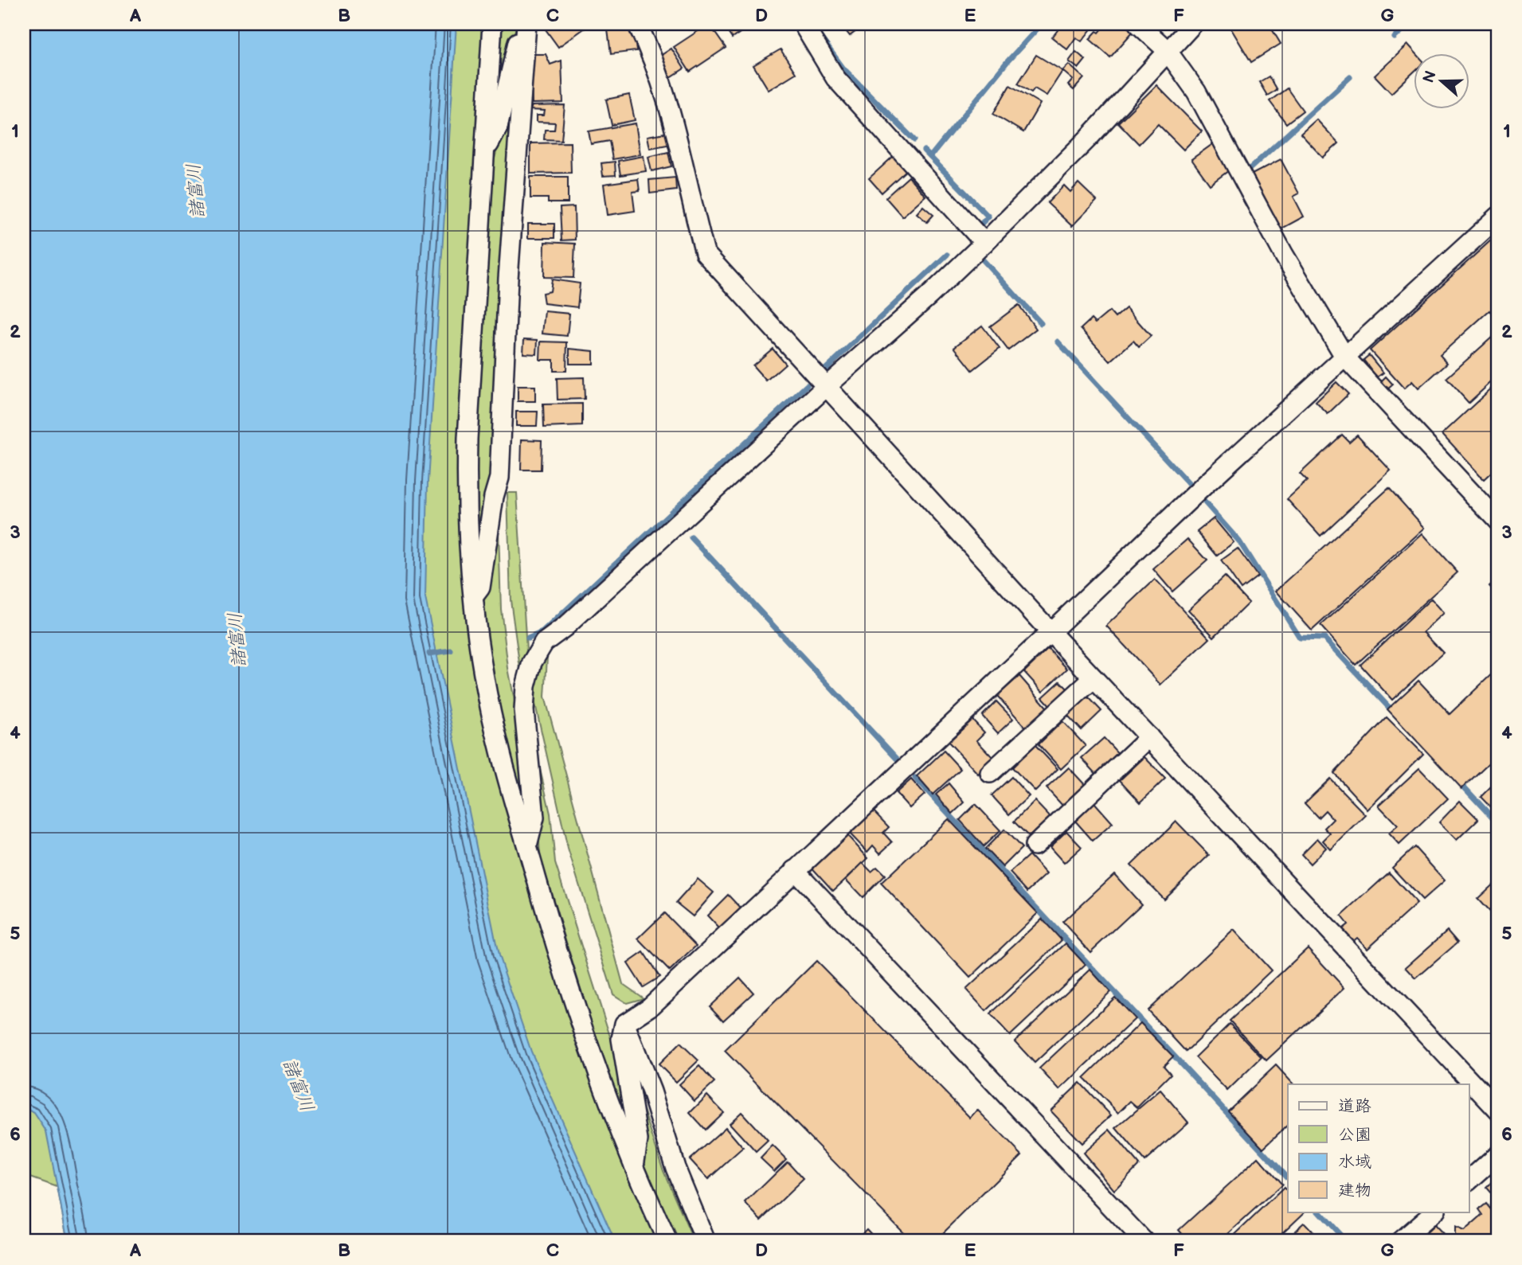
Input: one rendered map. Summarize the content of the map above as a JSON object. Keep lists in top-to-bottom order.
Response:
{
  "water": ["諸富川"],
  "legend": [
    "道路",
    "公園",
    "水域",
    "建物"
  ],
  "north": "left",
  "grid": {
    "columns": [
      "A",
      "B",
      "C",
      "D",
      "E",
      "F",
      "G"
    ],
    "rows": [
      "1",
      "2",
      "3",
      "4",
      "5",
      "6"
    ]
  }
}
